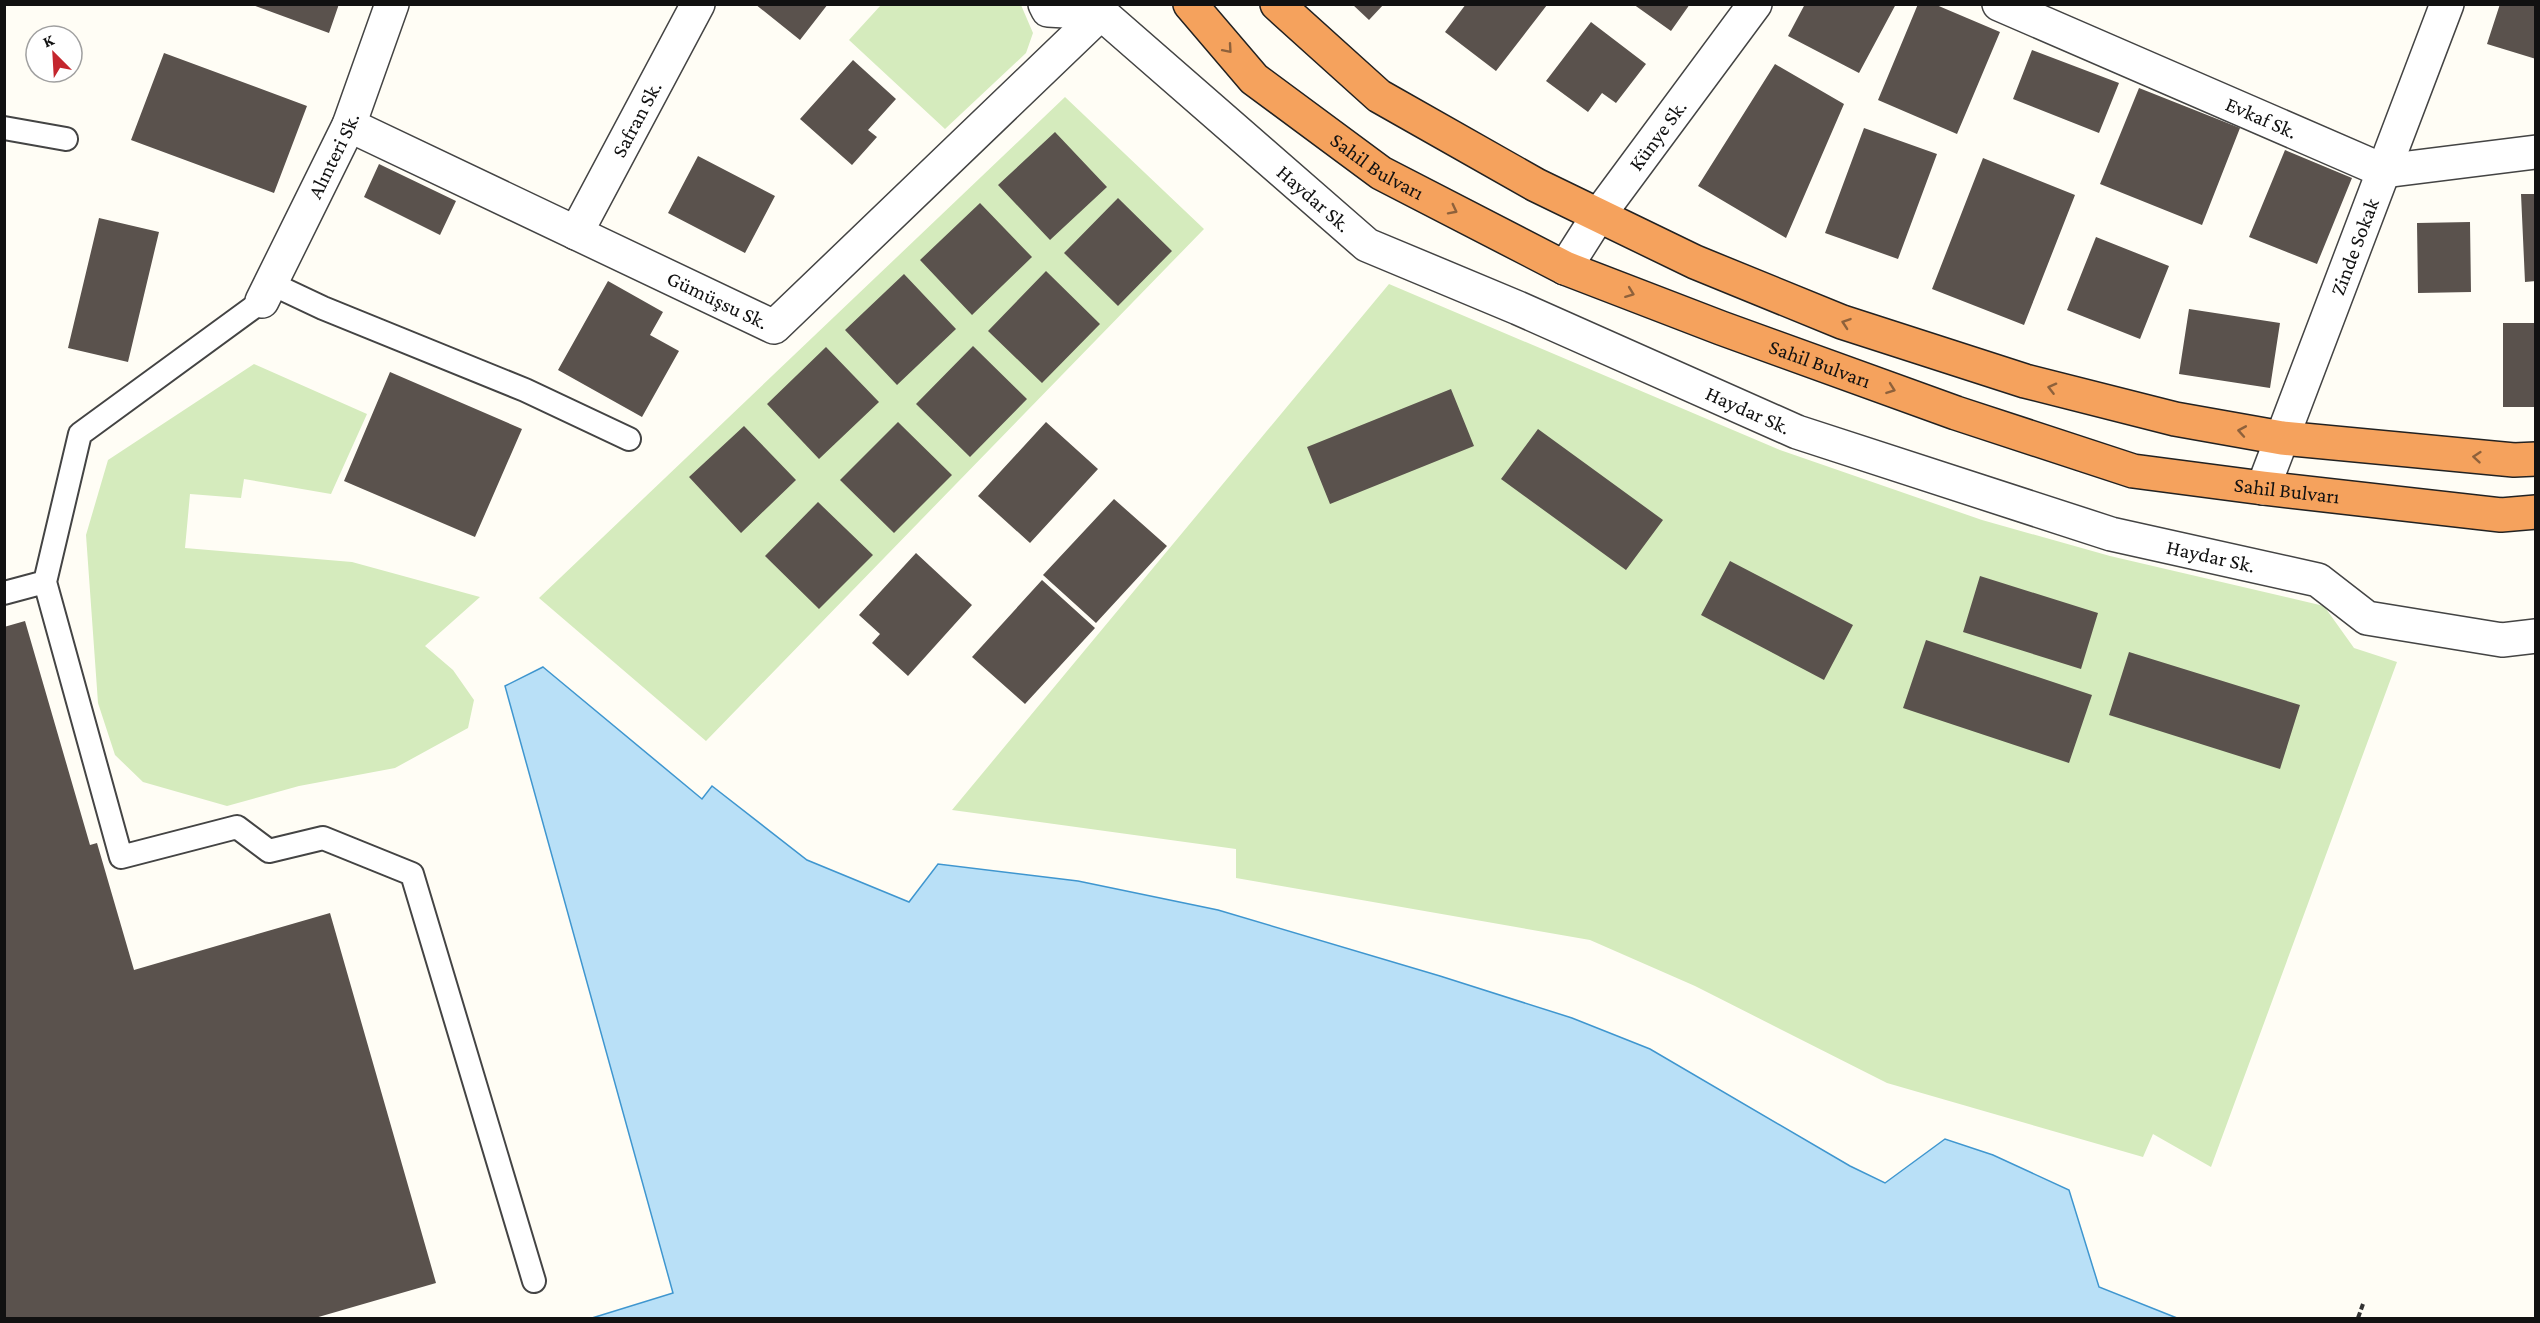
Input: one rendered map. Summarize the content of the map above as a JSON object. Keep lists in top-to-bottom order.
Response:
{
  "streets": {
    "highway": ["Sahil Bulvarı"],
    "street": [
      "Evkaf Sk.",
      "Safran Sk.",
      "Künye Sk.",
      "Alınteri Sk.",
      "Haydar Sk.",
      "Zinde Sokak",
      "Gümüşsu Sk."
    ]
  },
  "crossings": [
    ["Evkaf Sk.", "Zinde Sokak"],
    ["Safran Sk.", "Gümüşsu Sk."],
    ["Künye Sk.", "Sahil Bulvarı"],
    ["Alınteri Sk.", "Gümüşsu Sk."],
    ["Sahil Bulvarı", "Zinde Sokak"],
    ["Haydar Sk.", "Gümüşsu Sk."]
  ],
  "north": "top left"
}
